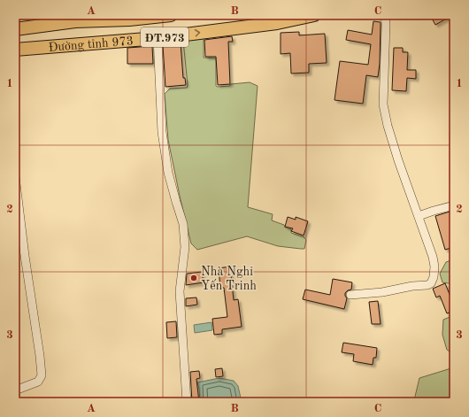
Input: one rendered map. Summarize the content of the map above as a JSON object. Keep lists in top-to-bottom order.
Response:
{
  "streets": {
    "main road": ["ĐT.973", "Đường tỉnh 973"]
  },
  "places": ["Nhà Nghỉ Yến Trinh"],
  "grid": {
    "columns": ["A", "B", "C"],
    "rows": ["1", "2", "3"]
  }
}
